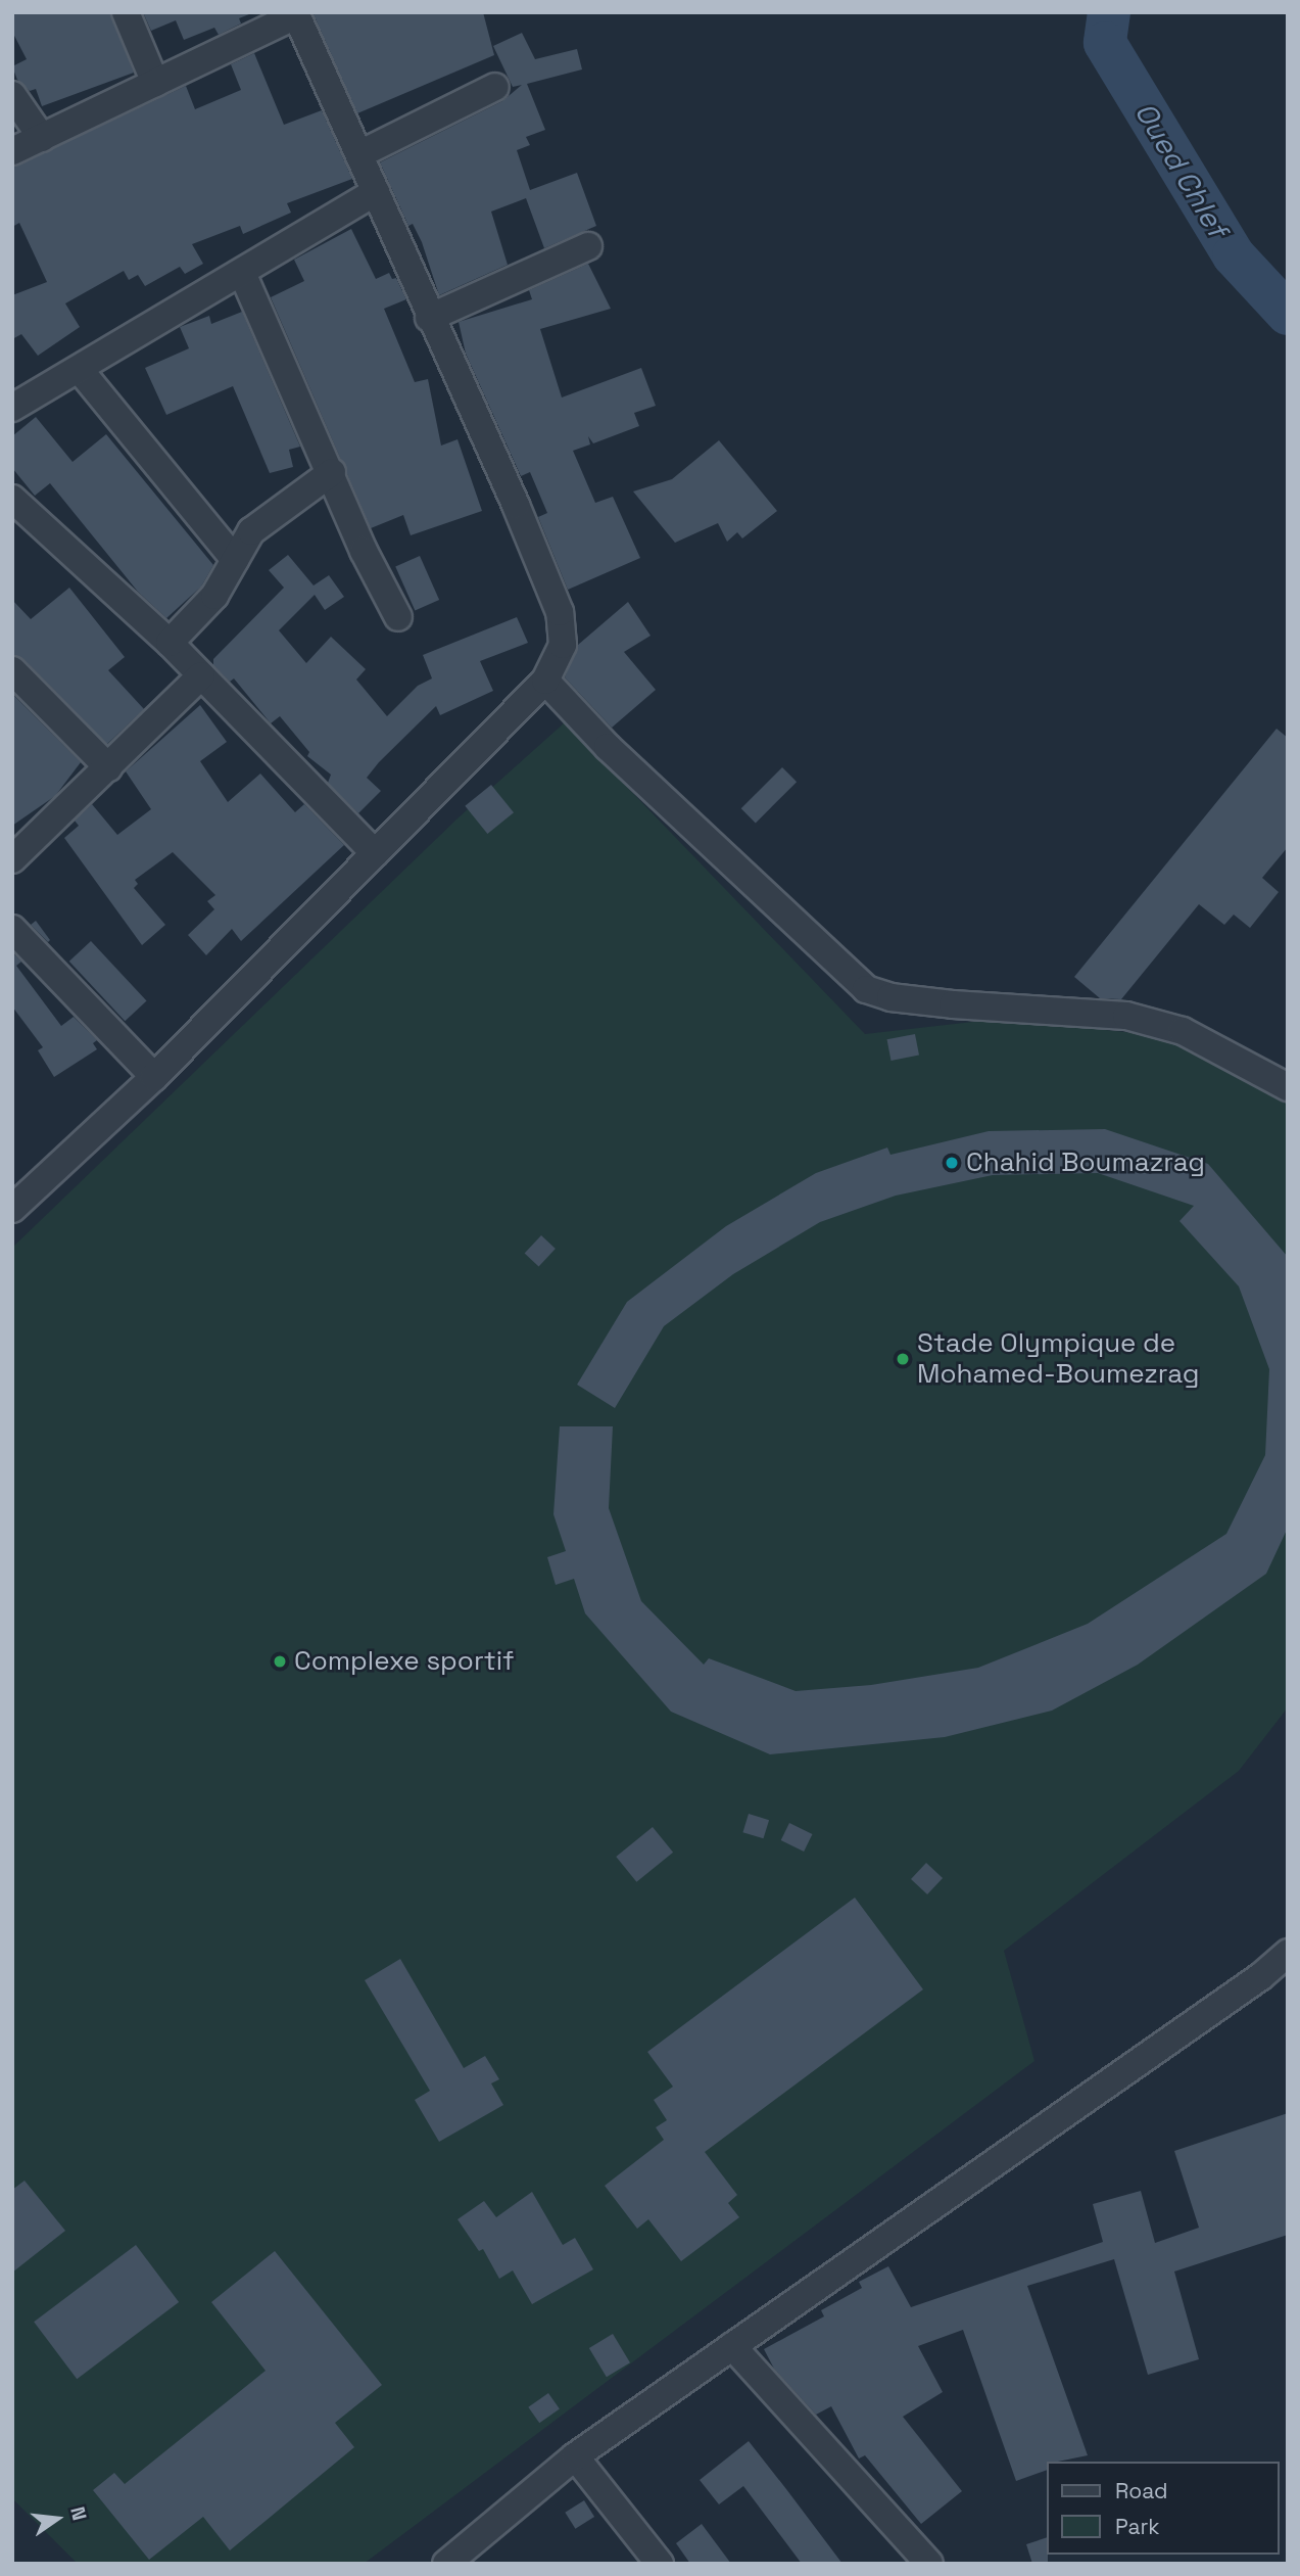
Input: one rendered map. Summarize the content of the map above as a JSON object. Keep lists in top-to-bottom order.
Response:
{
  "water": ["Oued Chlef"],
  "places": ["Chahid Boumazrag", "Stade Olympique de Mohamed-Boumezrag", "Complexe sportif"],
  "legend": ["Road", "Park"],
  "north": "right"
}
